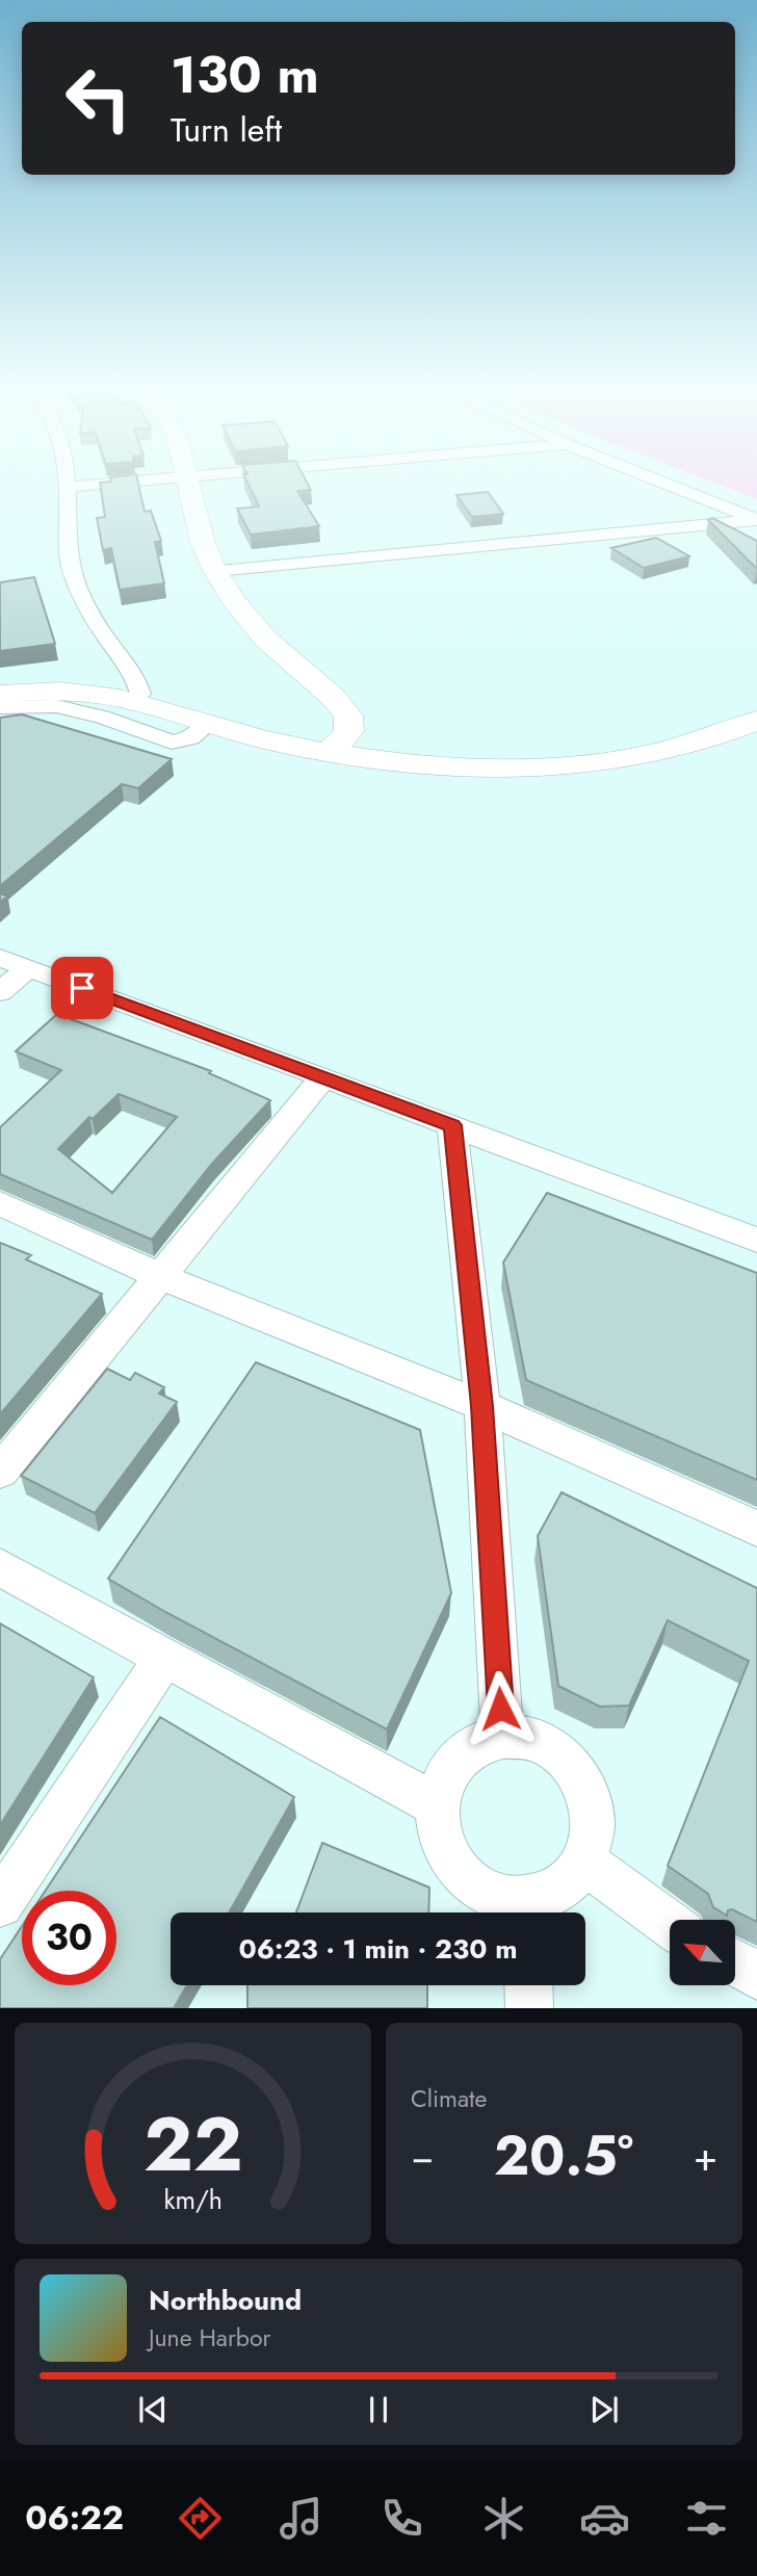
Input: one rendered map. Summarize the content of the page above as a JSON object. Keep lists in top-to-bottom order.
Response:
{
  "north": "top left",
  "page": {
    "turn": ["130 m", "Turn left"],
    "limit": "30",
    "trip": "06:23 · 1 min · 230 m",
    "tile": "Climate",
    "heat": ["−", "20.5°", "+"],
    "song": ["Northbound", "June Harbor"],
    "tabs": "06:22",
    "gauge": ["22", "km/h"]
  }
}
